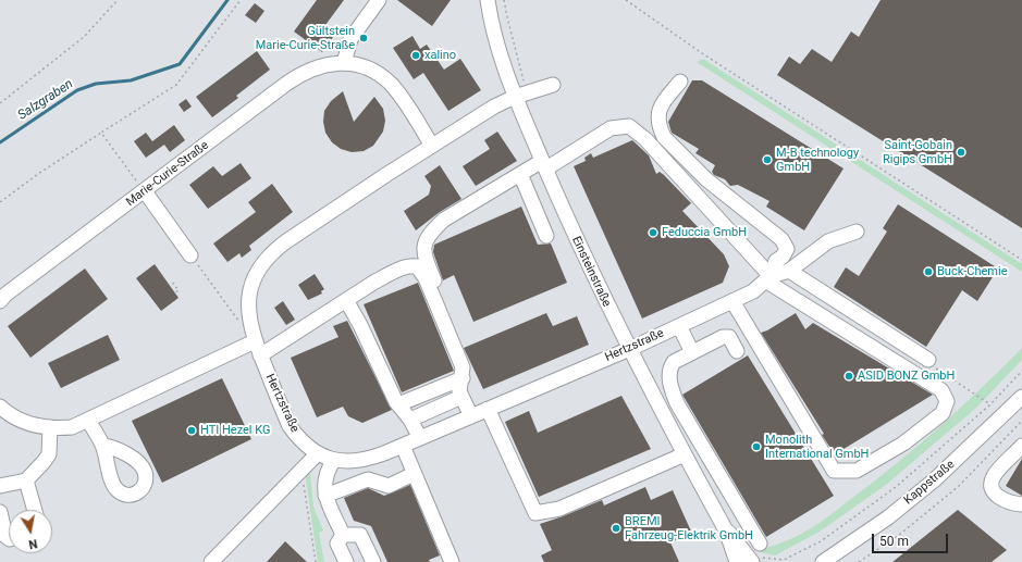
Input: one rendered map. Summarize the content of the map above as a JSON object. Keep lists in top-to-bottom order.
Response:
{
  "streets": {
    "street": [
      "Marie-Curie-Straße",
      "Einsteinstraße",
      "Hertzstraße",
      "Kappstraße"
    ]
  },
  "crossings": [
    ["Marie-Curie-Straße", "Hertzstraße"],
    ["Einsteinstraße", "Hertzstraße"]
  ],
  "water": ["Salzgraben"],
  "places": [
    "Gültstein Marie-Curie-Straße",
    "xalino",
    "Saint-Gobain Rigips GmbH",
    "M-B technology GmbH",
    "Feduccia GmbH",
    "Buck-Chemie",
    "ASID BONZ GmbH",
    "HTI Hezel KG",
    "Monolith International GmbH",
    "BREMI Fahrzeug-Elektrik GmbH"
  ],
  "scale_bar": "50 m",
  "north": "bottom"
}
